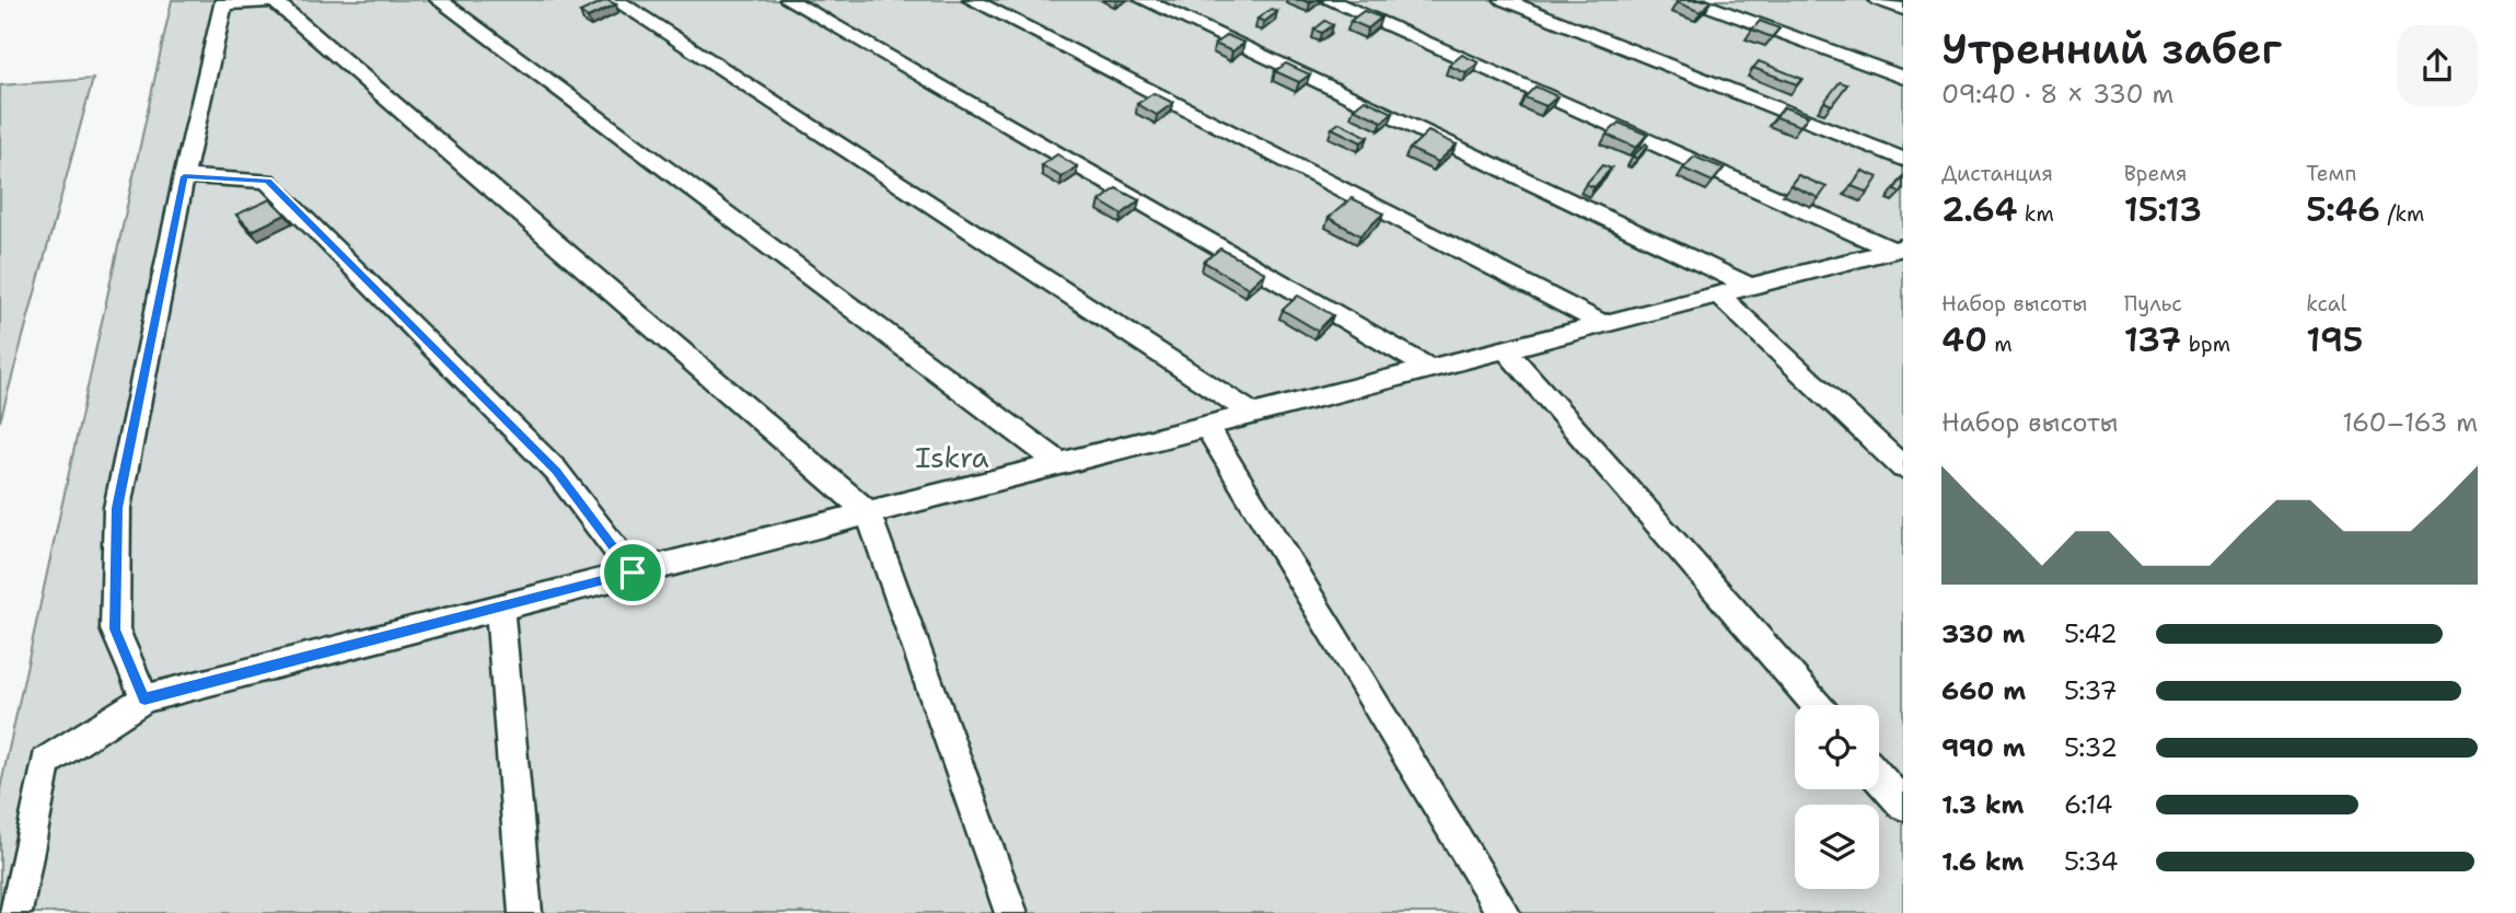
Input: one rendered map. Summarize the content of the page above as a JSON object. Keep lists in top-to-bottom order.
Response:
{
  "parks": ["Iskra"],
  "page": {
    "heading": ["Утренний забег", "09:40 · 8 × 330 m"],
    "stats": [
      ["Дистанция", "2.64 km"],
      ["Время", "15:13"],
      ["Темп", "5:46 /km"],
      ["Набор высоты", "40 m"],
      ["Пульс", "137 bpm"],
      ["kcal", "195"]
    ],
    "chart": ["Набор высоты", "160–163 m"],
    "list": [
      {
        "name": "330 m",
        "note": "5:42"
      },
      {
        "name": "660 m",
        "note": "5:37"
      },
      {
        "name": "990 m",
        "note": "5:32"
      },
      {
        "name": "1.3 km",
        "note": "6:14"
      },
      {
        "name": "1.6 km",
        "note": "5:34"
      }
    ]
  }
}
